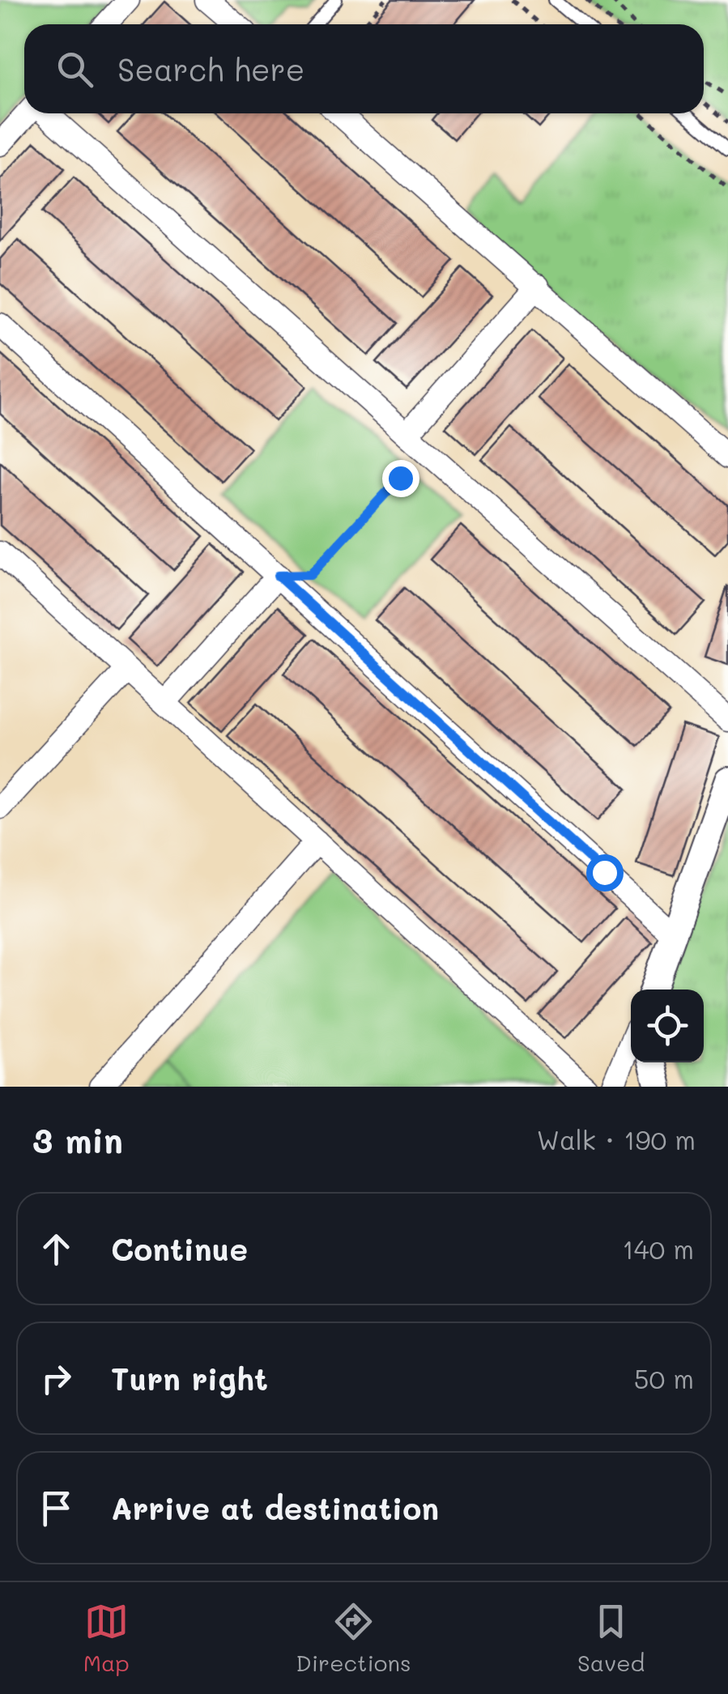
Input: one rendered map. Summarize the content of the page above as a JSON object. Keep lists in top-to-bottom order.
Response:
{
  "page": {
    "search": "Search here",
    "heading": ["3 min", "Walk · 190 m"],
    "list": [
      ["Continue", "140 m"],
      ["Turn right", "50 m"],
      "Arrive at destination"
    ],
    "nav": ["Map", "Directions", "Saved"]
  }
}
